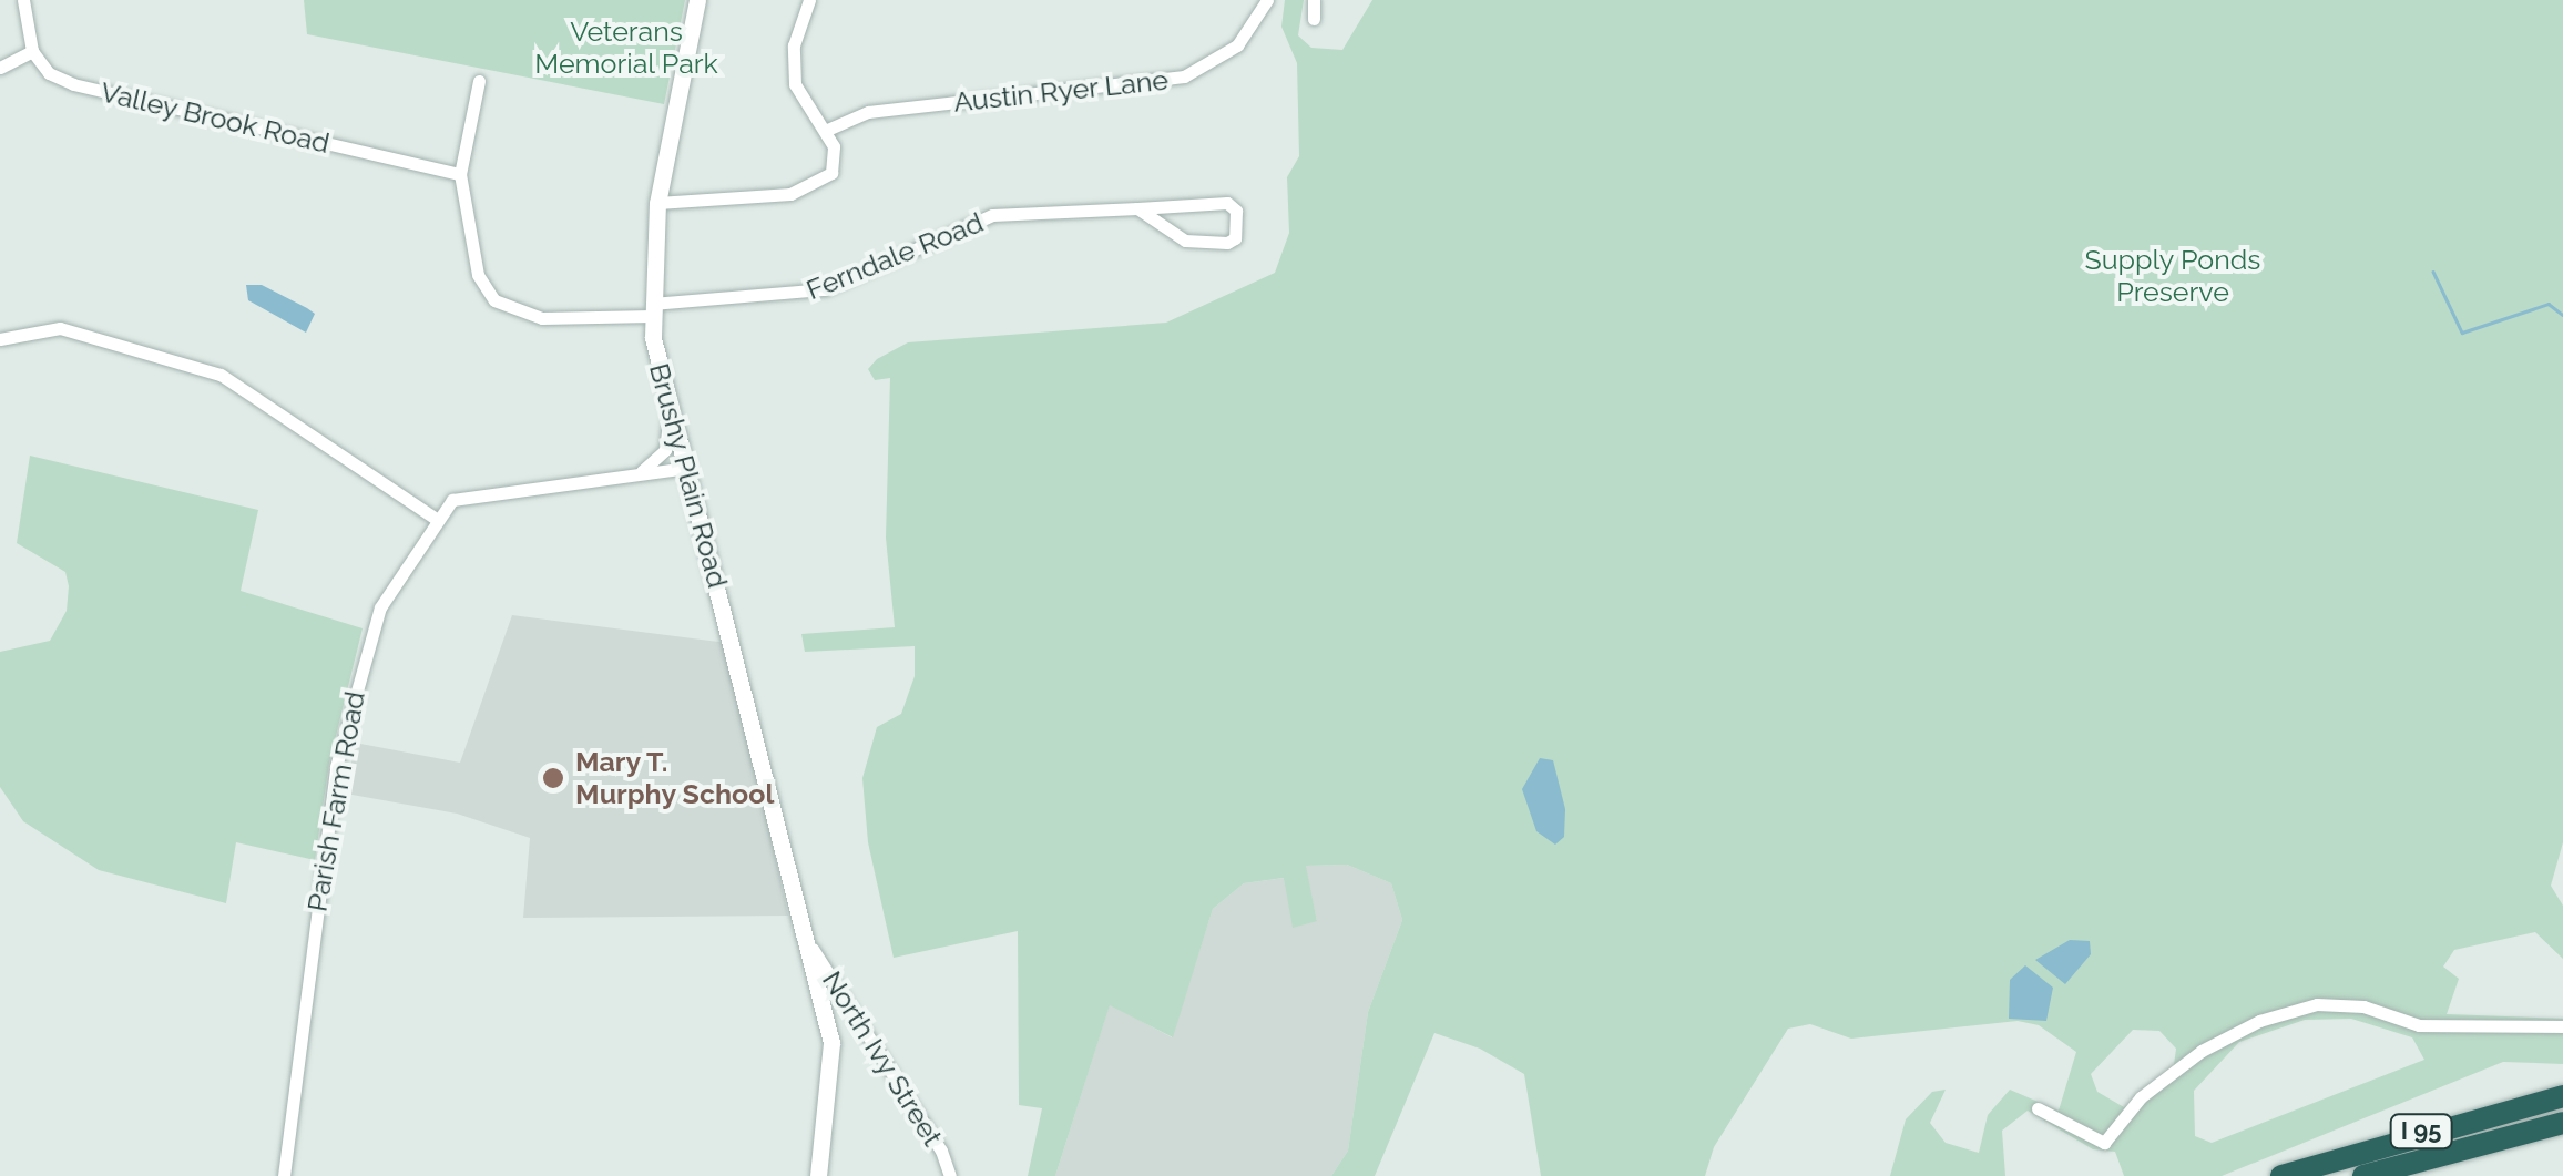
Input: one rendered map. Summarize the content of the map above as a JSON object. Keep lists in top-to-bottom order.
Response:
{
  "streets": {
    "highway": ["I 95"],
    "main road": ["Brushy Plain Road"],
    "street": [
      "Austin Ryer Lane",
      "Valley Brook Road",
      "Ferndale Road",
      "Parish Farm Road",
      "North Ivy Street"
    ]
  },
  "crossings": [
    ["Valley Brook Road", "Ferndale Road"],
    ["Ferndale Road", "Brushy Plain Road"],
    ["Brushy Plain Road", "Parish Farm Road"],
    ["Brushy Plain Road", "North Ivy Street"]
  ],
  "parks": ["Veterans Memorial Park", "Supply Ponds Preserve"],
  "places": ["Mary T. Murphy School"]
}
